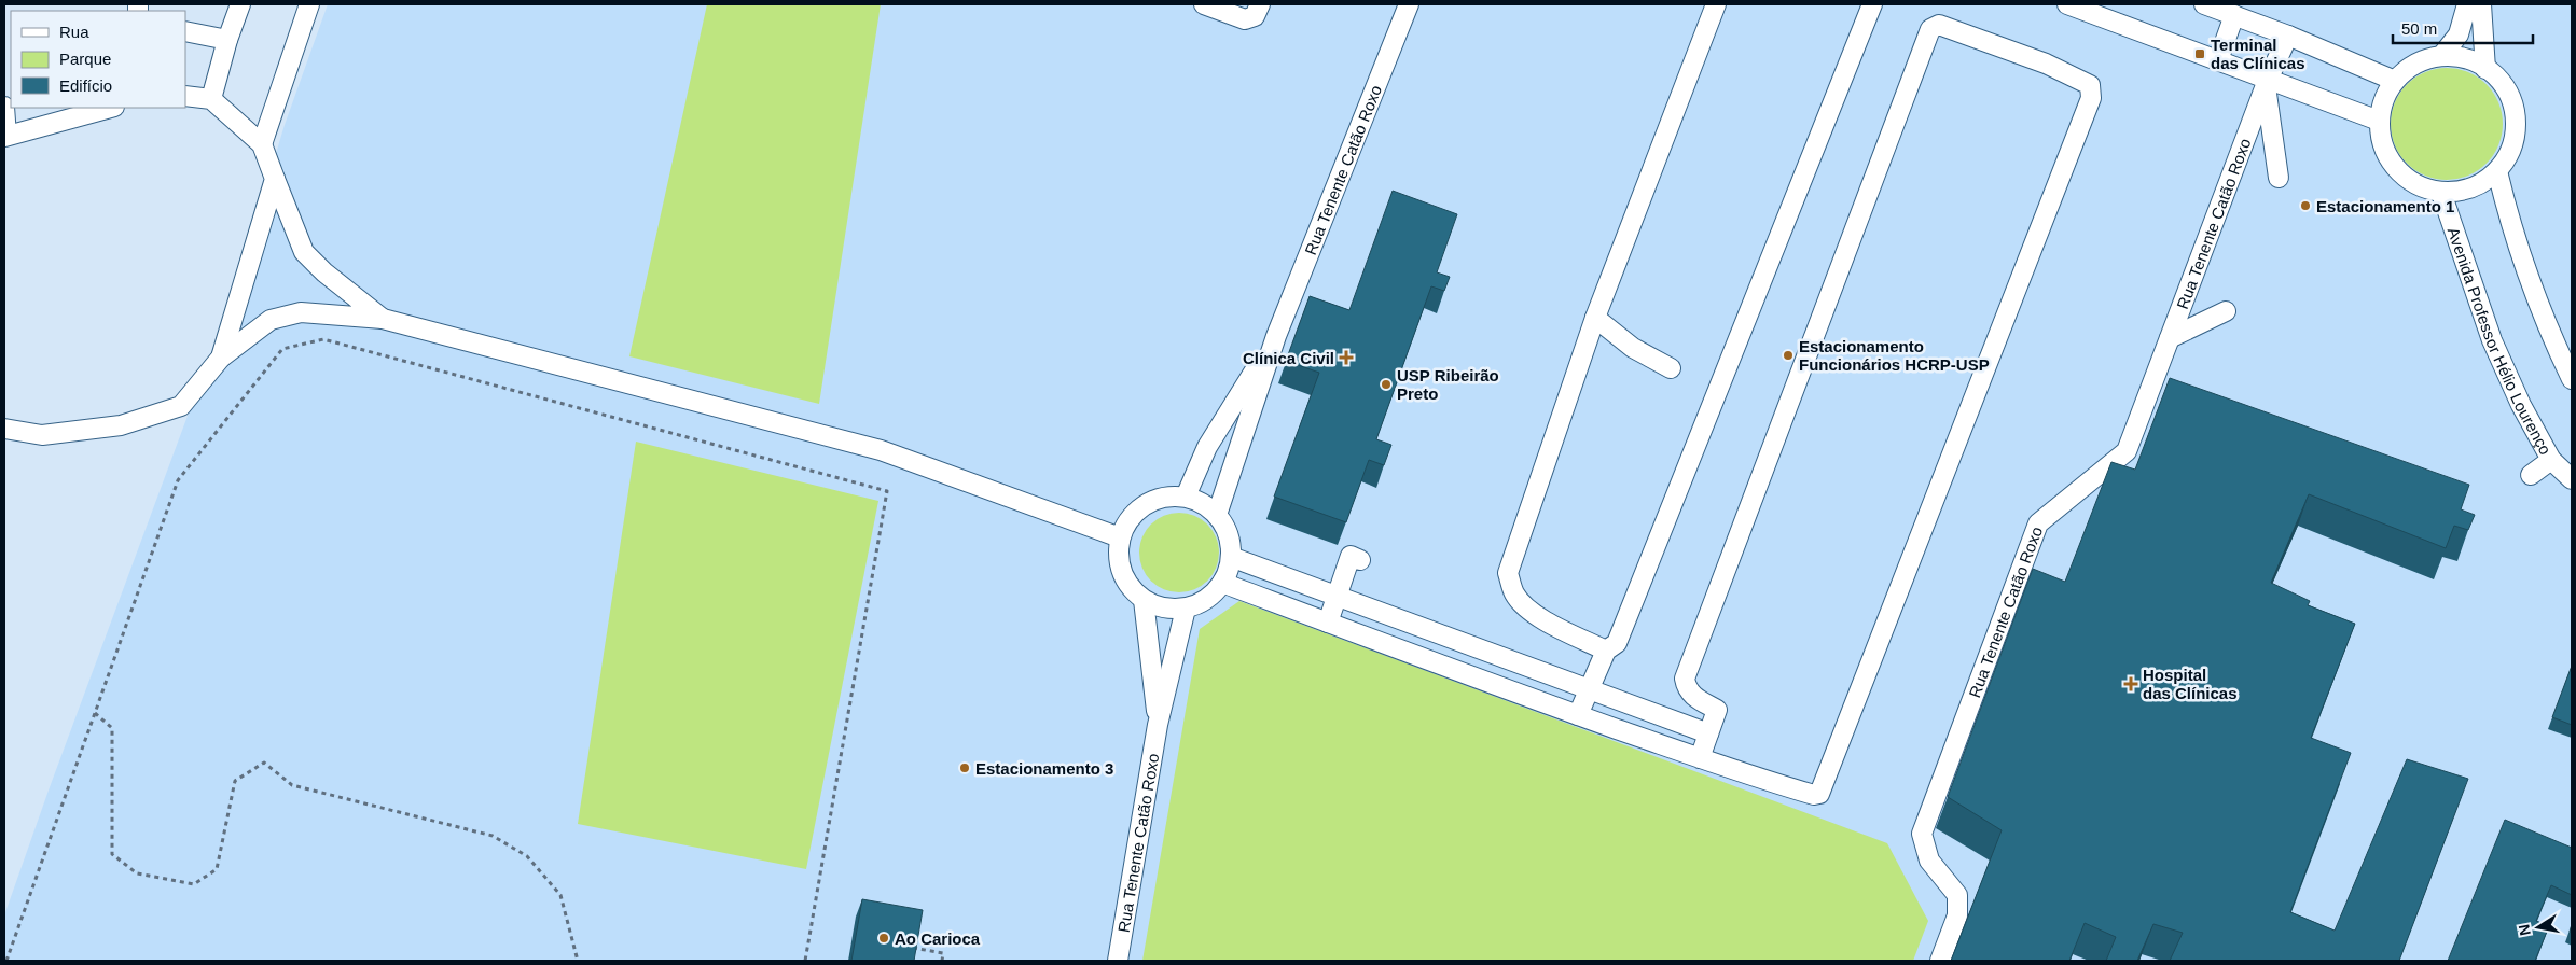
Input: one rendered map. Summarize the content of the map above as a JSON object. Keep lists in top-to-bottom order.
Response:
{
  "streets": {
    "street": ["Rua Tenente Catão Roxo", "Avenida Professor Hélio Lourenço"]
  },
  "places": {
    "transit": ["Terminal das Clínicas"],
    "other": [
      "Estacionamento 1",
      "Estacionamento Funcionários HCRP-USP",
      "USP Ribeirão Preto",
      "Estacionamento 3",
      "Ao Carioca"
    ],
    "health": ["Clínica Civil", "Hospital das Clínicas"]
  },
  "legend": ["Rua", "Parque", "Edifício"],
  "scale_bar": "50 m",
  "north": "left"
}
